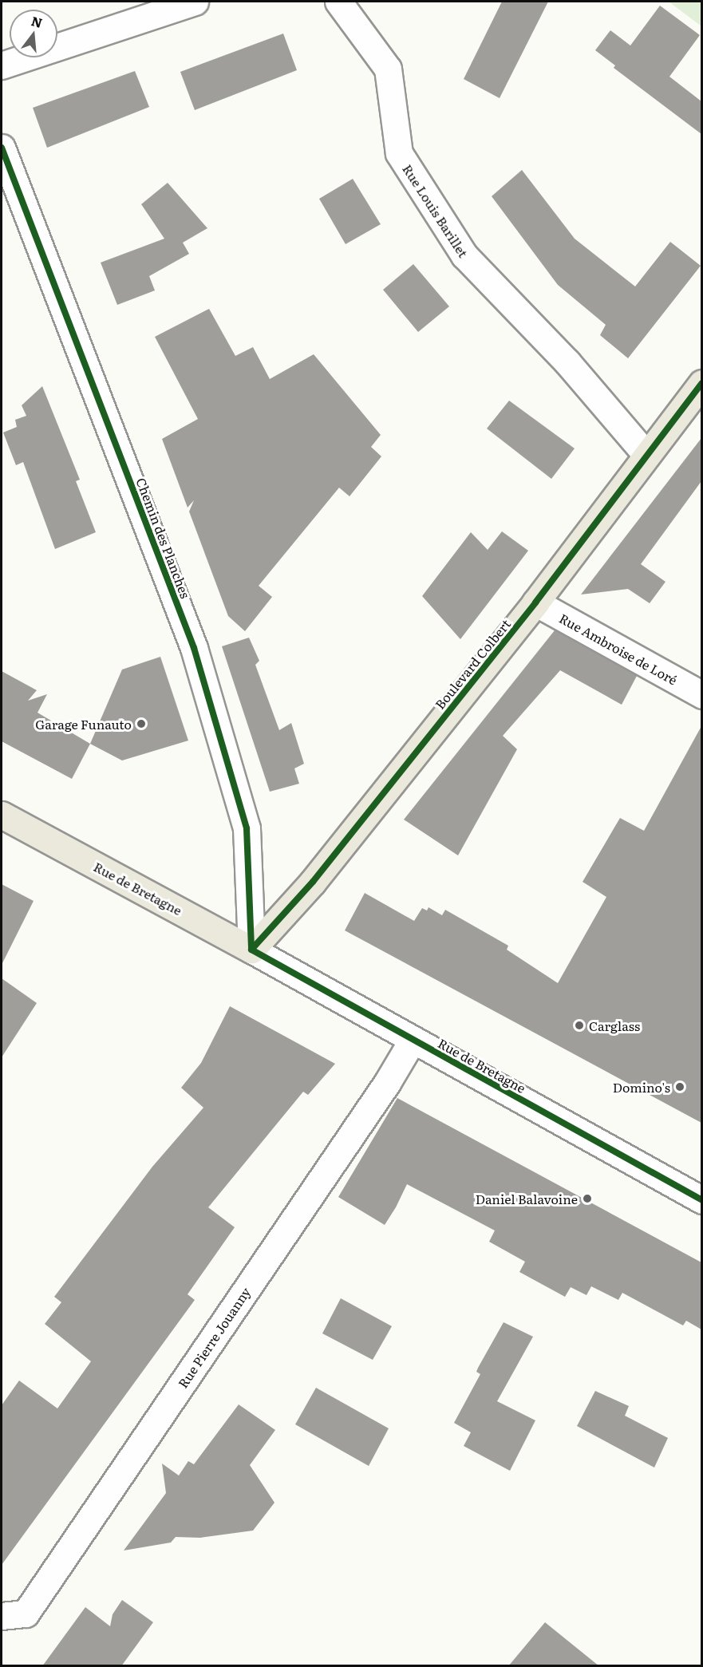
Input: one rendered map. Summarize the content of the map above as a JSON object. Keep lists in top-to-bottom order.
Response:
{
  "streets": {
    "main road": ["Boulevard Colbert", "Rue de Bretagne"],
    "street": [
      "Rue Louis Barillet",
      "Chemin des Planches",
      "Rue Ambroise de Loré",
      "Rue Pierre Jouanny"
    ]
  },
  "crossings": [
    ["Rue Louis Barillet", "Boulevard Colbert"],
    ["Chemin des Planches", "Boulevard Colbert"],
    ["Chemin des Planches", "Rue de Bretagne"],
    ["Rue Ambroise de Loré", "Boulevard Colbert"],
    ["Boulevard Colbert", "Rue de Bretagne"],
    ["Rue de Bretagne", "Rue Pierre Jouanny"]
  ],
  "places": [
    "Garage Funauto",
    "Carglass",
    "Domino's",
    "Daniel Balavoine"
  ],
  "north": "top"
}
